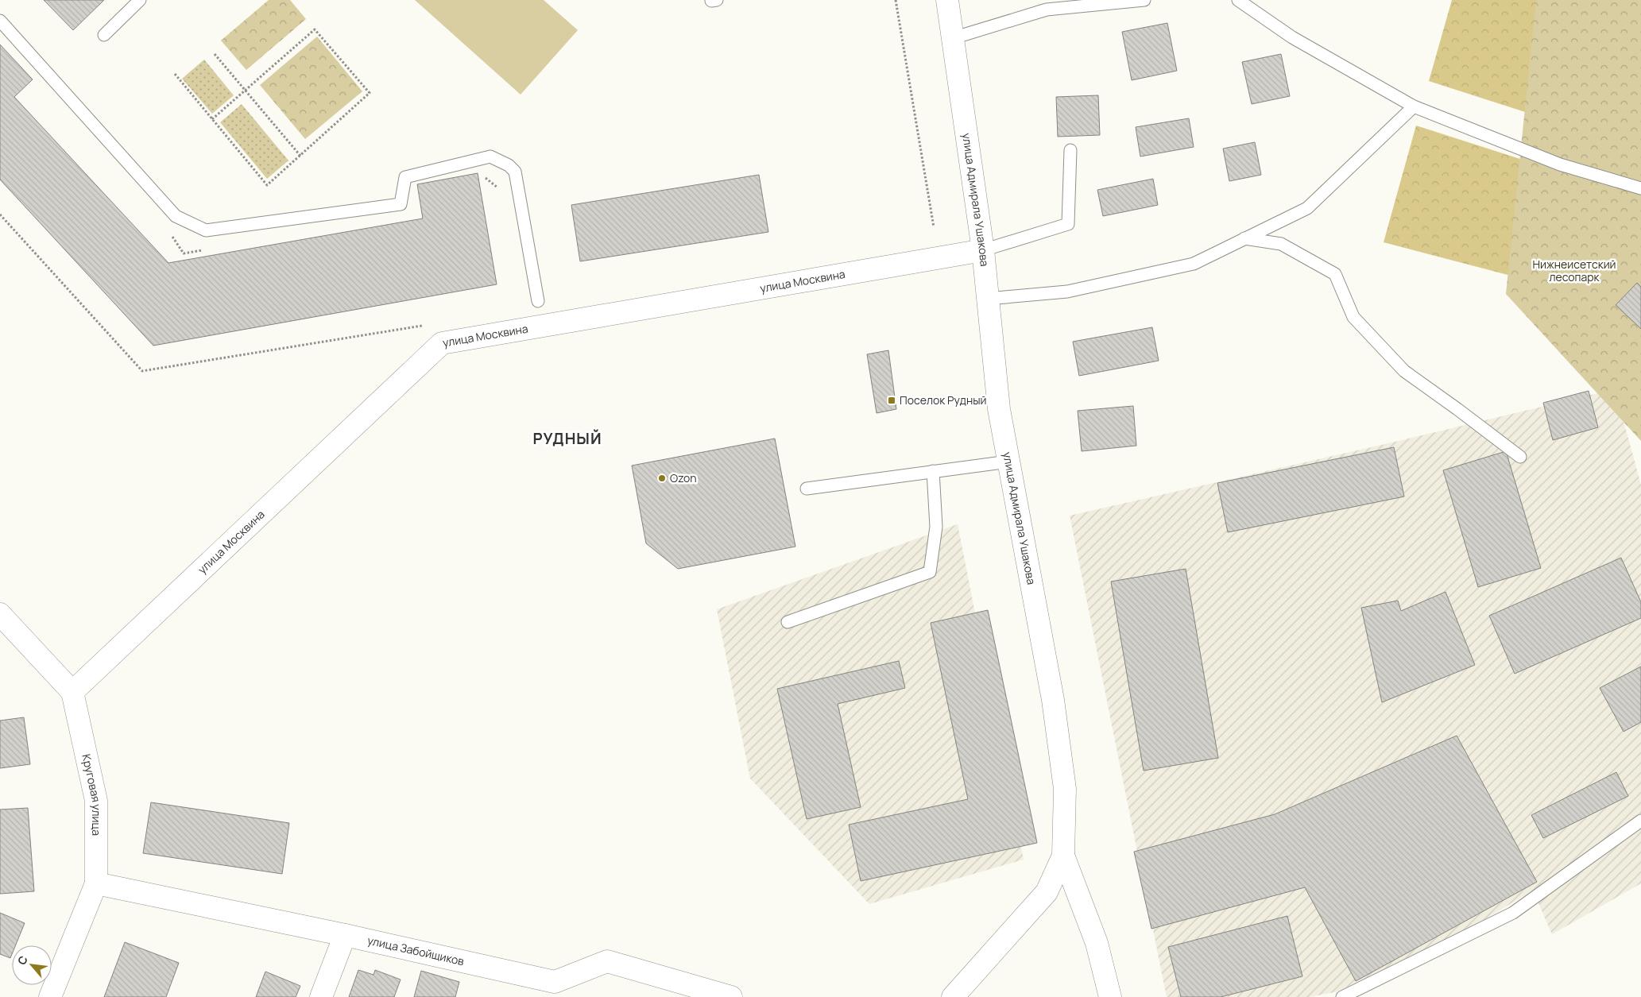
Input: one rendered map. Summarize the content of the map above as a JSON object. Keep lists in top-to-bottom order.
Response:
{
  "streets": {
    "street": [
      "улица Адмирала Ушакова",
      "улица Москвина",
      "Круговая улица",
      "улица Забойщиков"
    ]
  },
  "crossings": [
    ["улица Адмирала Ушакова", "улица Москвина"],
    ["улица Москвина", "Круговая улица"],
    ["Круговая улица", "улица Забойщиков"]
  ],
  "districts": ["РУДНЫЙ"],
  "parks": ["Нижнеисетский лесопарк"],
  "places": {
    "transit": ["Поселок Рудный"],
    "other": ["Ozon"]
  },
  "north": "top left"
}
